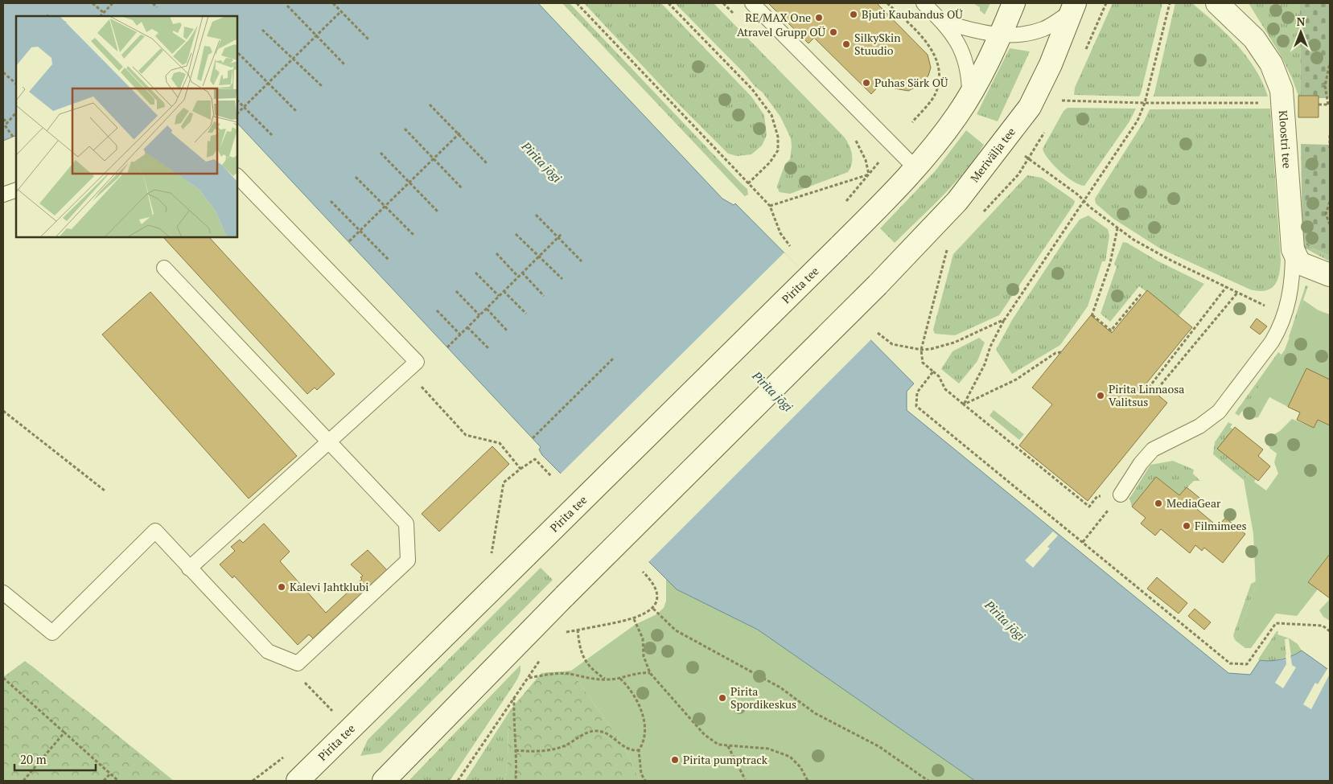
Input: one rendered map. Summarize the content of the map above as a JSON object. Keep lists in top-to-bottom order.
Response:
{
  "streets": {
    "main road": ["Kloostri tee", "Merivälja tee", "Pirita tee"]
  },
  "water": ["Pirita jõgi"],
  "places": [
    "Bjuti Kaubandus OÜ",
    "RE/MAX One",
    "Atravel Grupp OÜ",
    "SilkySkin Stuudio",
    "Puhas Särk OÜ",
    "Pirita Linnaosa Valitsus",
    "MediaGear",
    "Filmimees",
    "Kalevi Jahtklubi",
    "Pirita Spordikeskus",
    "Pirita pumptrack"
  ],
  "scale_bar": "20 m",
  "north": "top"
}
